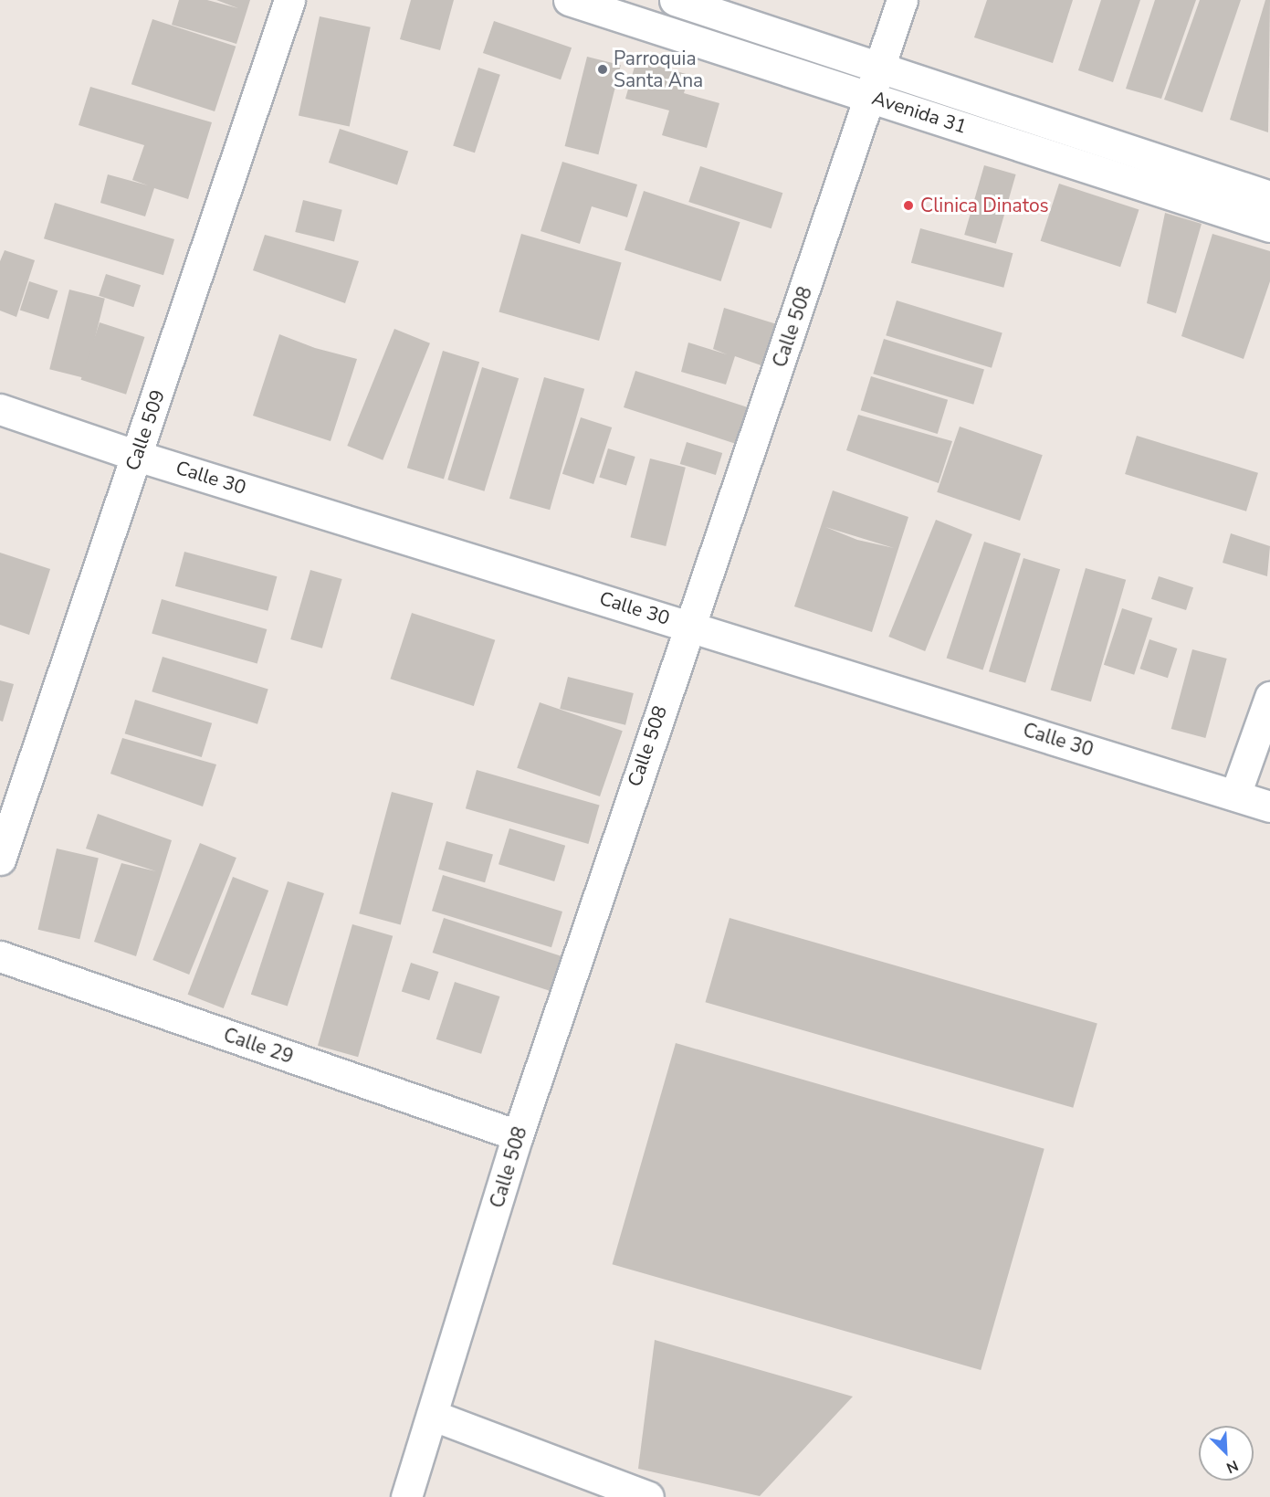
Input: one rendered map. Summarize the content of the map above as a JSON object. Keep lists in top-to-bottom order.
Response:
{
  "streets": {
    "street": [
      "Avenida 31",
      "Calle 508",
      "Calle 509",
      "Calle 30",
      "Calle 29"
    ]
  },
  "crossings": [
    ["Avenida 31", "Calle 508"],
    ["Calle 508", "Calle 30"],
    ["Calle 508", "Calle 29"],
    ["Calle 509", "Calle 30"]
  ],
  "places": ["Parroquia Santa Ana", "Clinica Dinatos"],
  "north": "bottom right"
}
